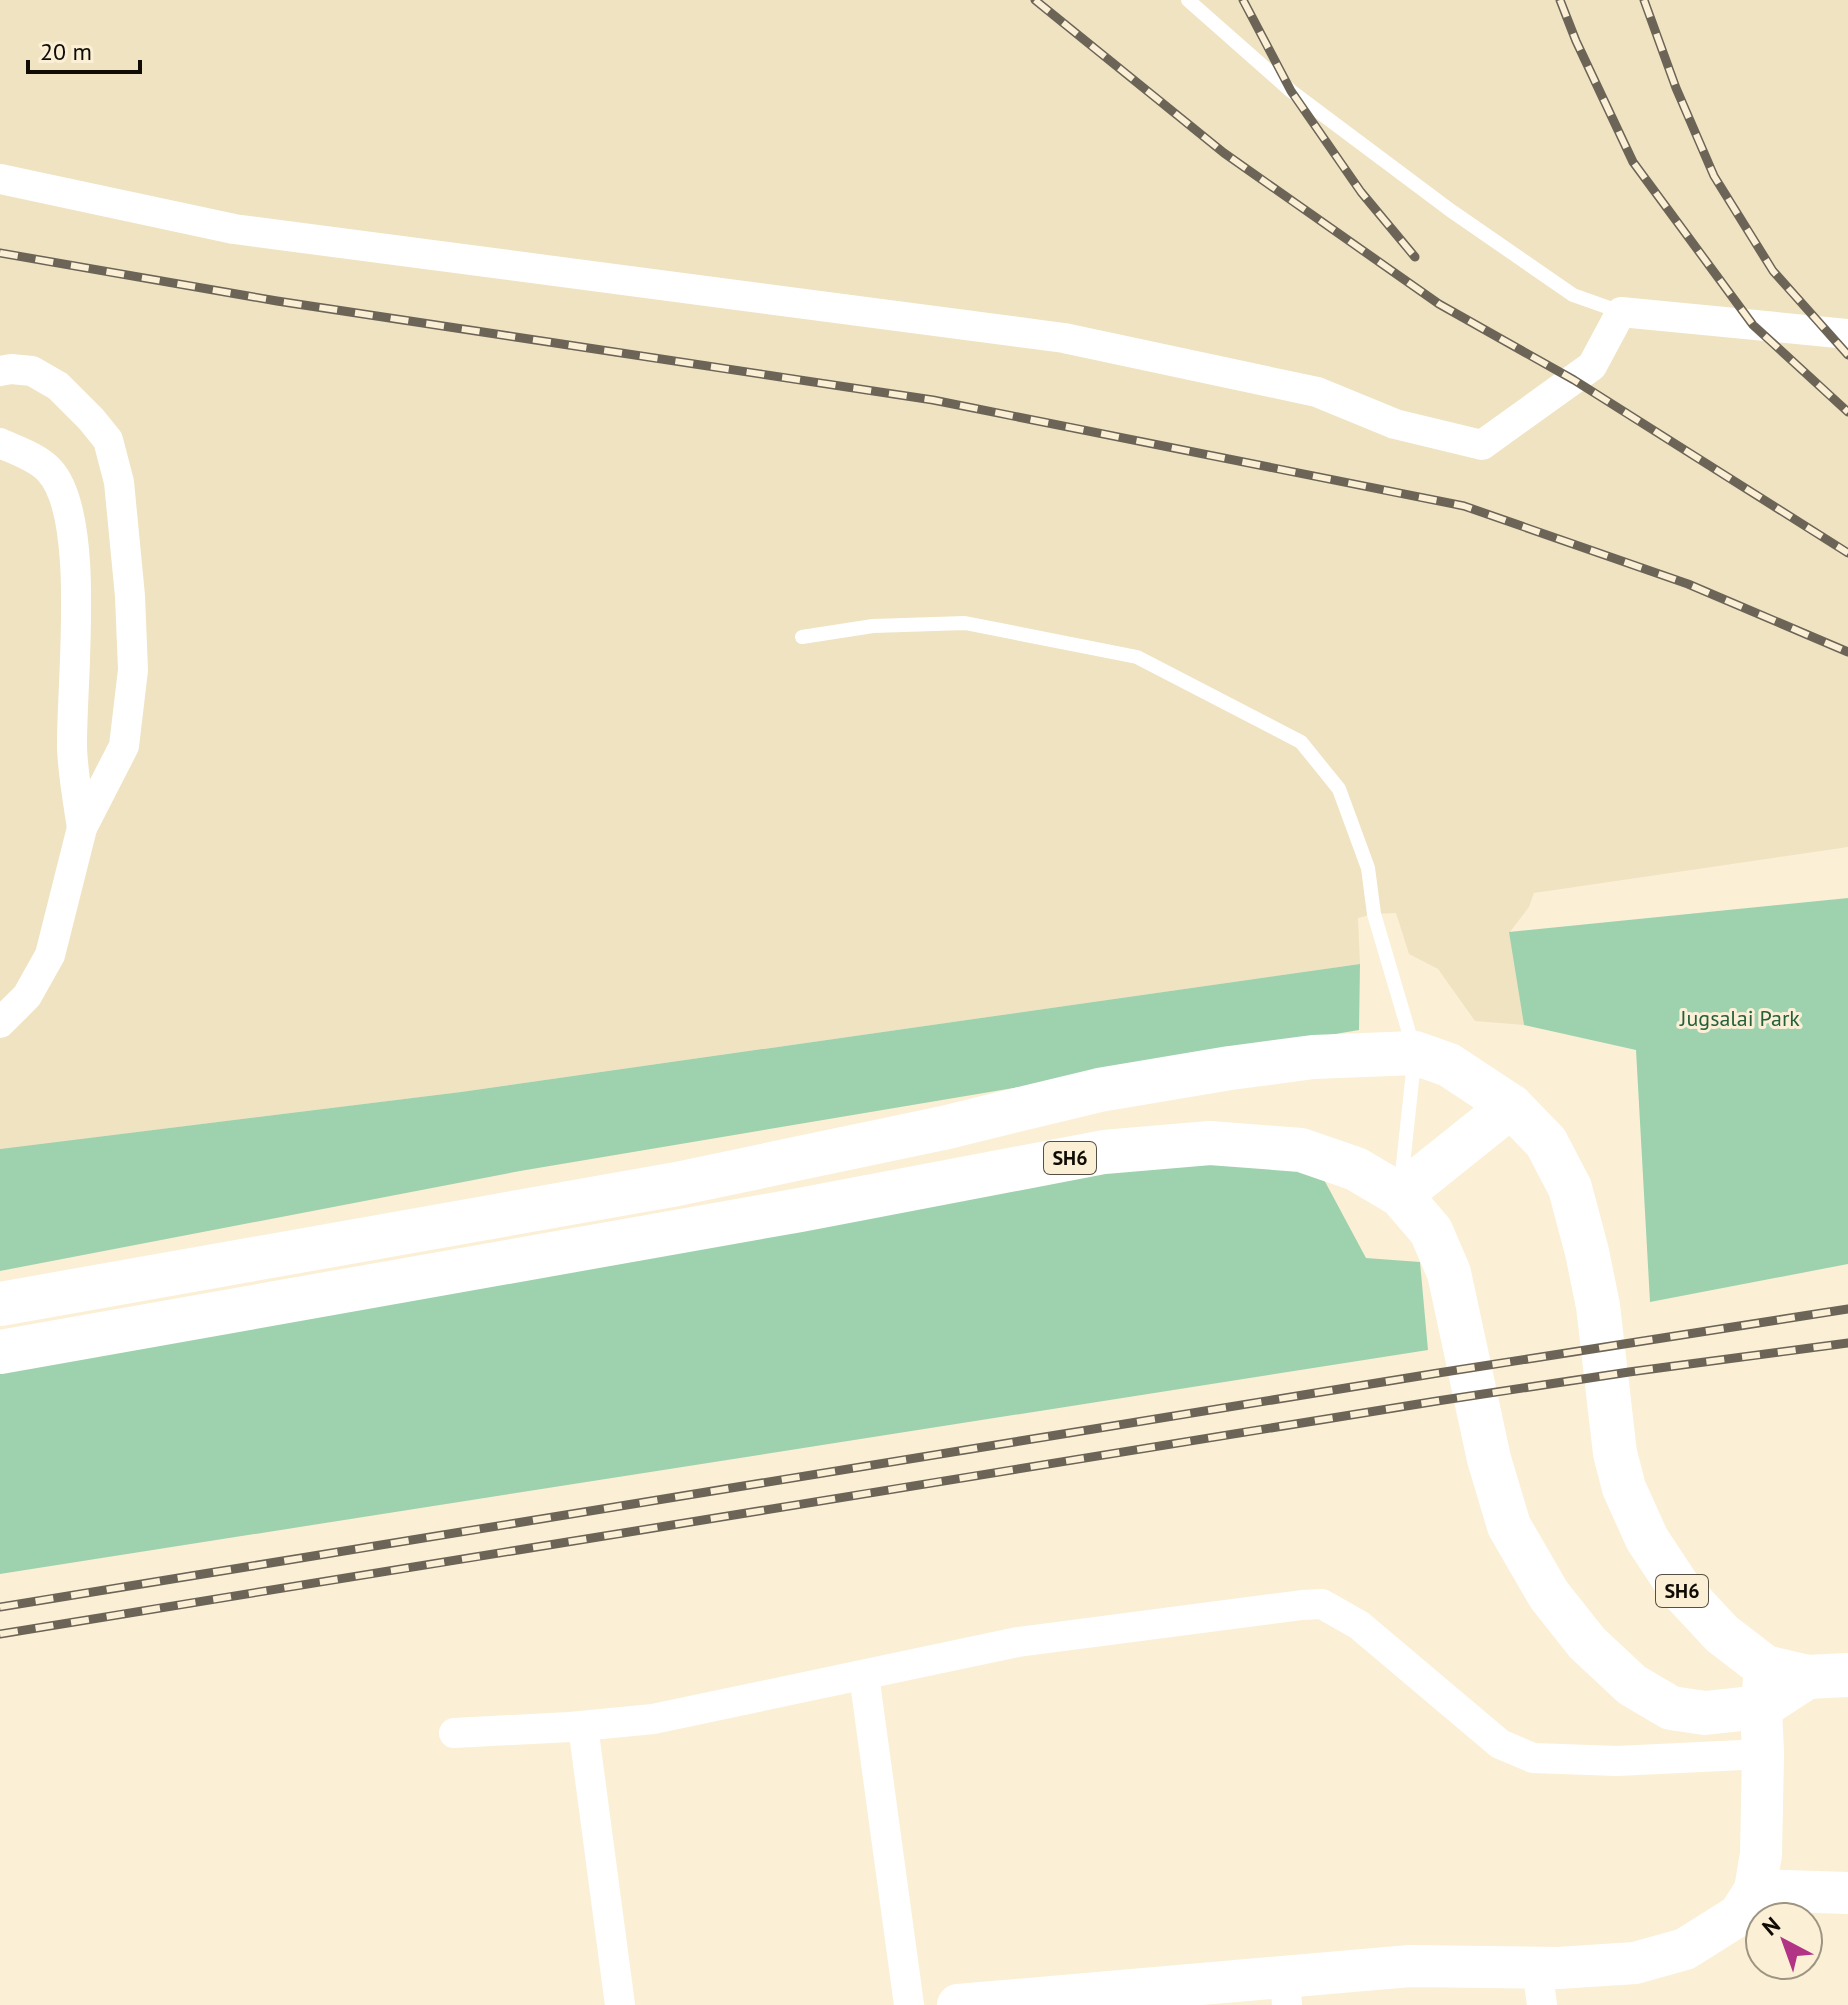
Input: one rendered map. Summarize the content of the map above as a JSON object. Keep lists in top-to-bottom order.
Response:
{
  "streets": {
    "main road": ["SH6"]
  },
  "parks": ["Jugsalai Park"],
  "scale_bar": "20 m",
  "north": "top left"
}
